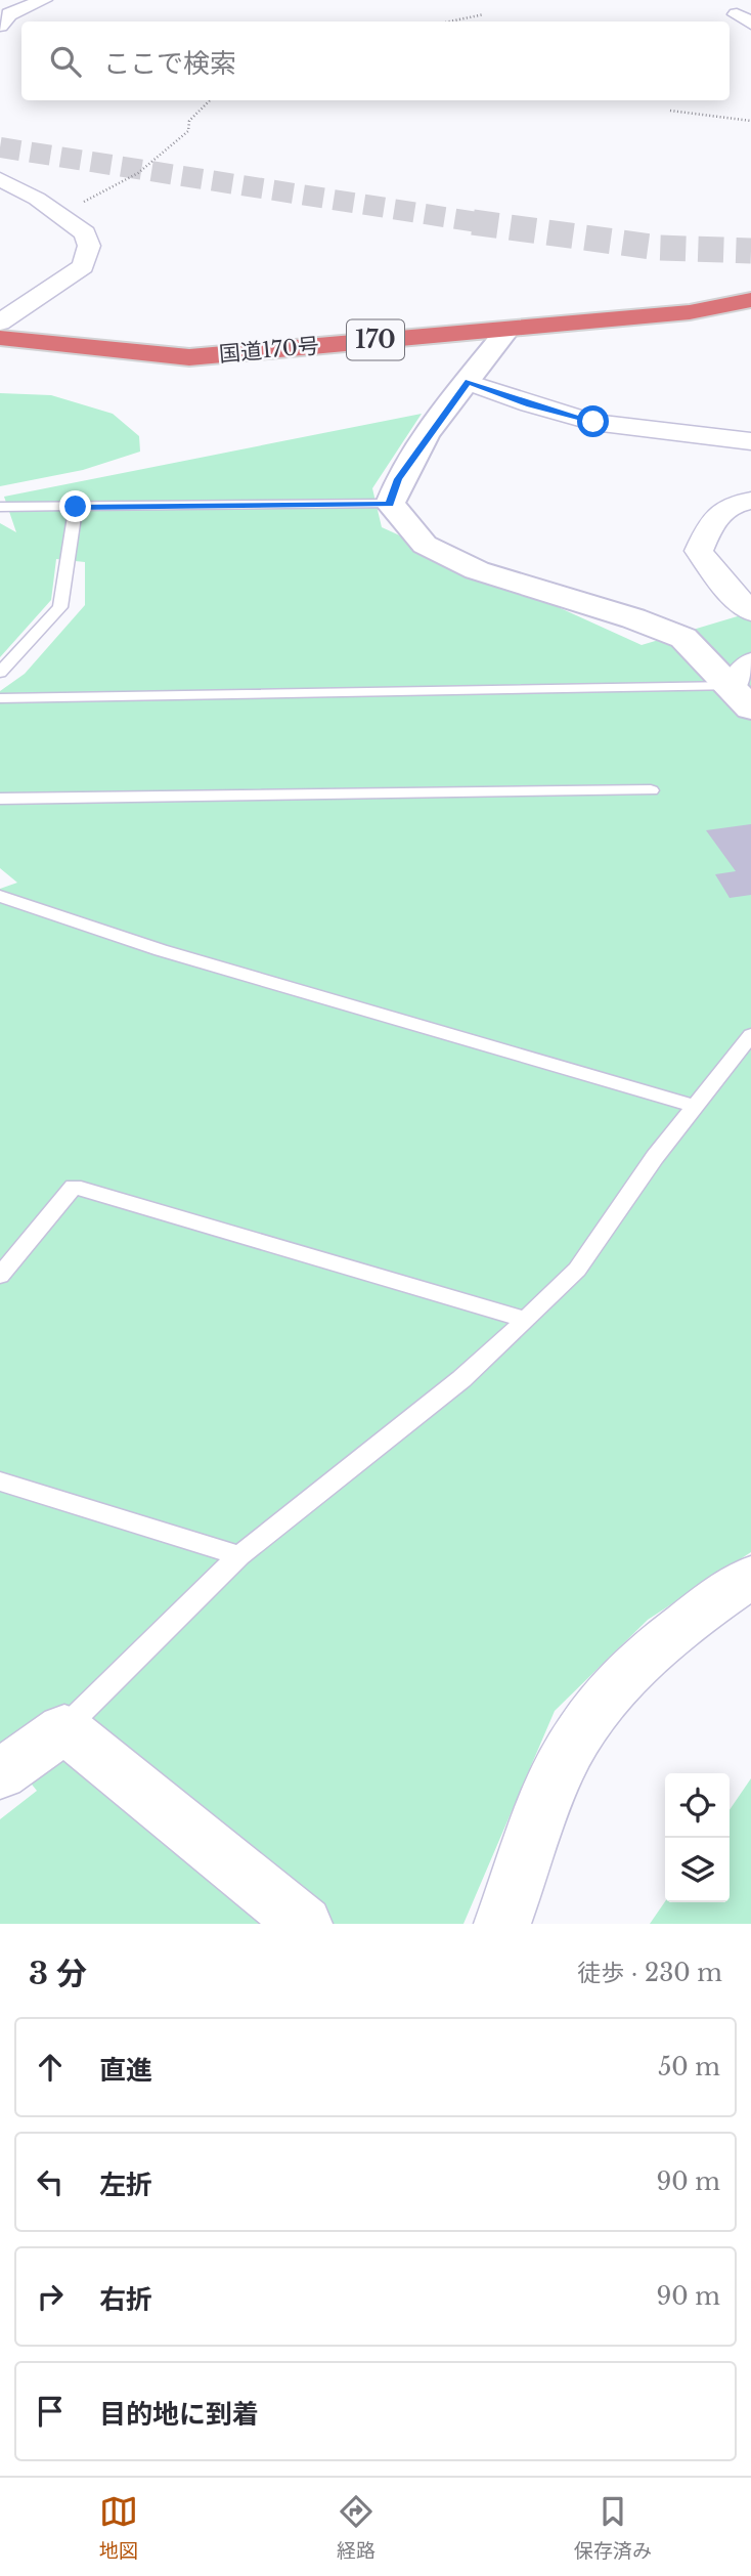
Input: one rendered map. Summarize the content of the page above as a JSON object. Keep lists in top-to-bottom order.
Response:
{
  "streets": {
    "highway": ["170", "国道170号"]
  },
  "page": {
    "search": "ここで検索",
    "heading": ["3 分", "徒歩 · 230 m"],
    "list": [
      ["直進", "50 m"],
      ["左折", "90 m"],
      ["右折", "90 m"],
      "目的地に到着"
    ],
    "nav": ["地図", "経路", "保存済み"]
  }
}
